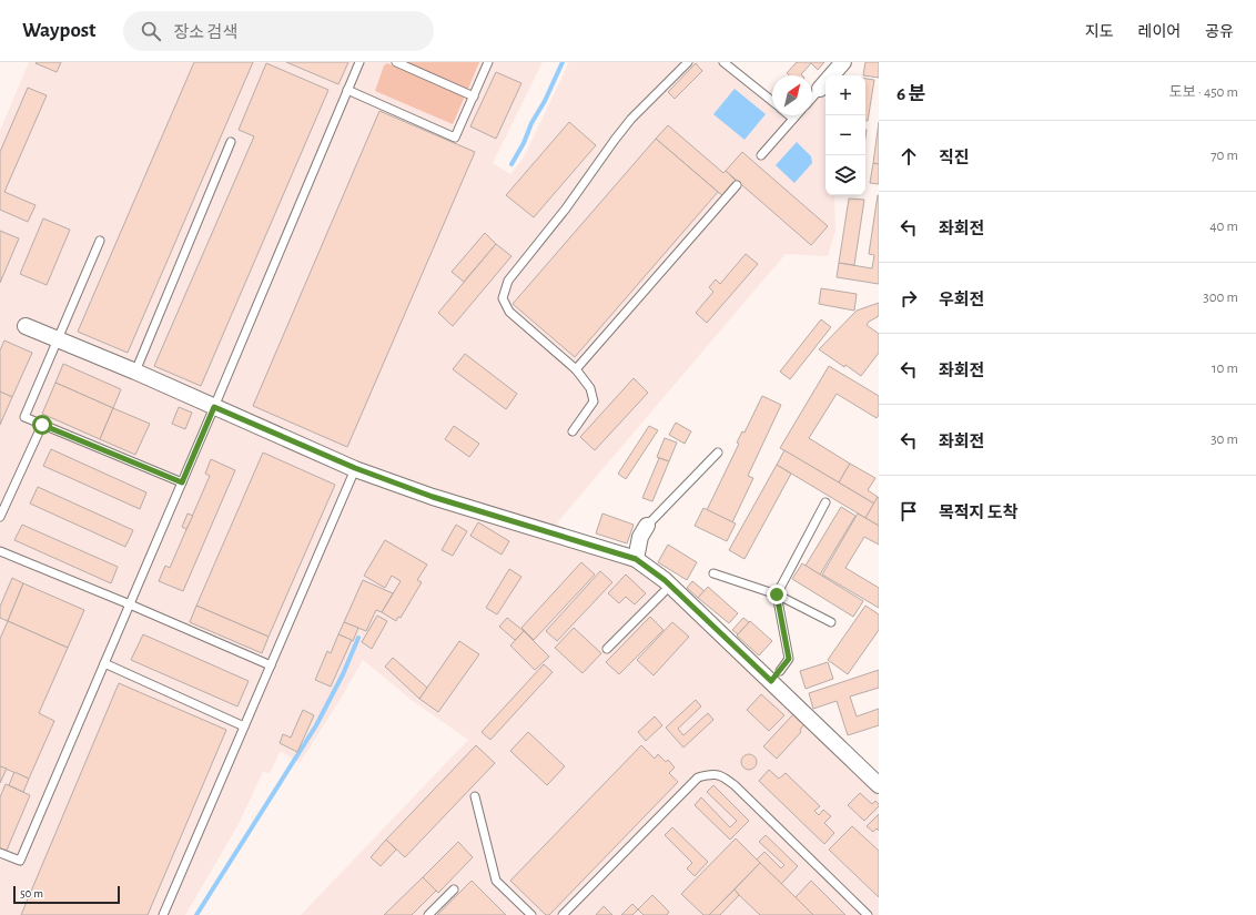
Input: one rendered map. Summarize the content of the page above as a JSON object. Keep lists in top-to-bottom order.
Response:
{
  "scale_bar": "50 m",
  "north": "top right",
  "page": {
    "header": "Waypost",
    "search": "장소 검색",
    "nav": ["지도", "레이어", "공유"],
    "heading": ["6 분", "도보 · 450 m"],
    "map_buttons": ["+", "−"],
    "list": [
      ["직진", "70 m"],
      ["좌회전", "40 m"],
      ["우회전", "300 m"],
      ["좌회전", "10 m"],
      ["좌회전", "30 m"],
      "목적지 도착"
    ],
    "scale": "50 m"
  }
}
